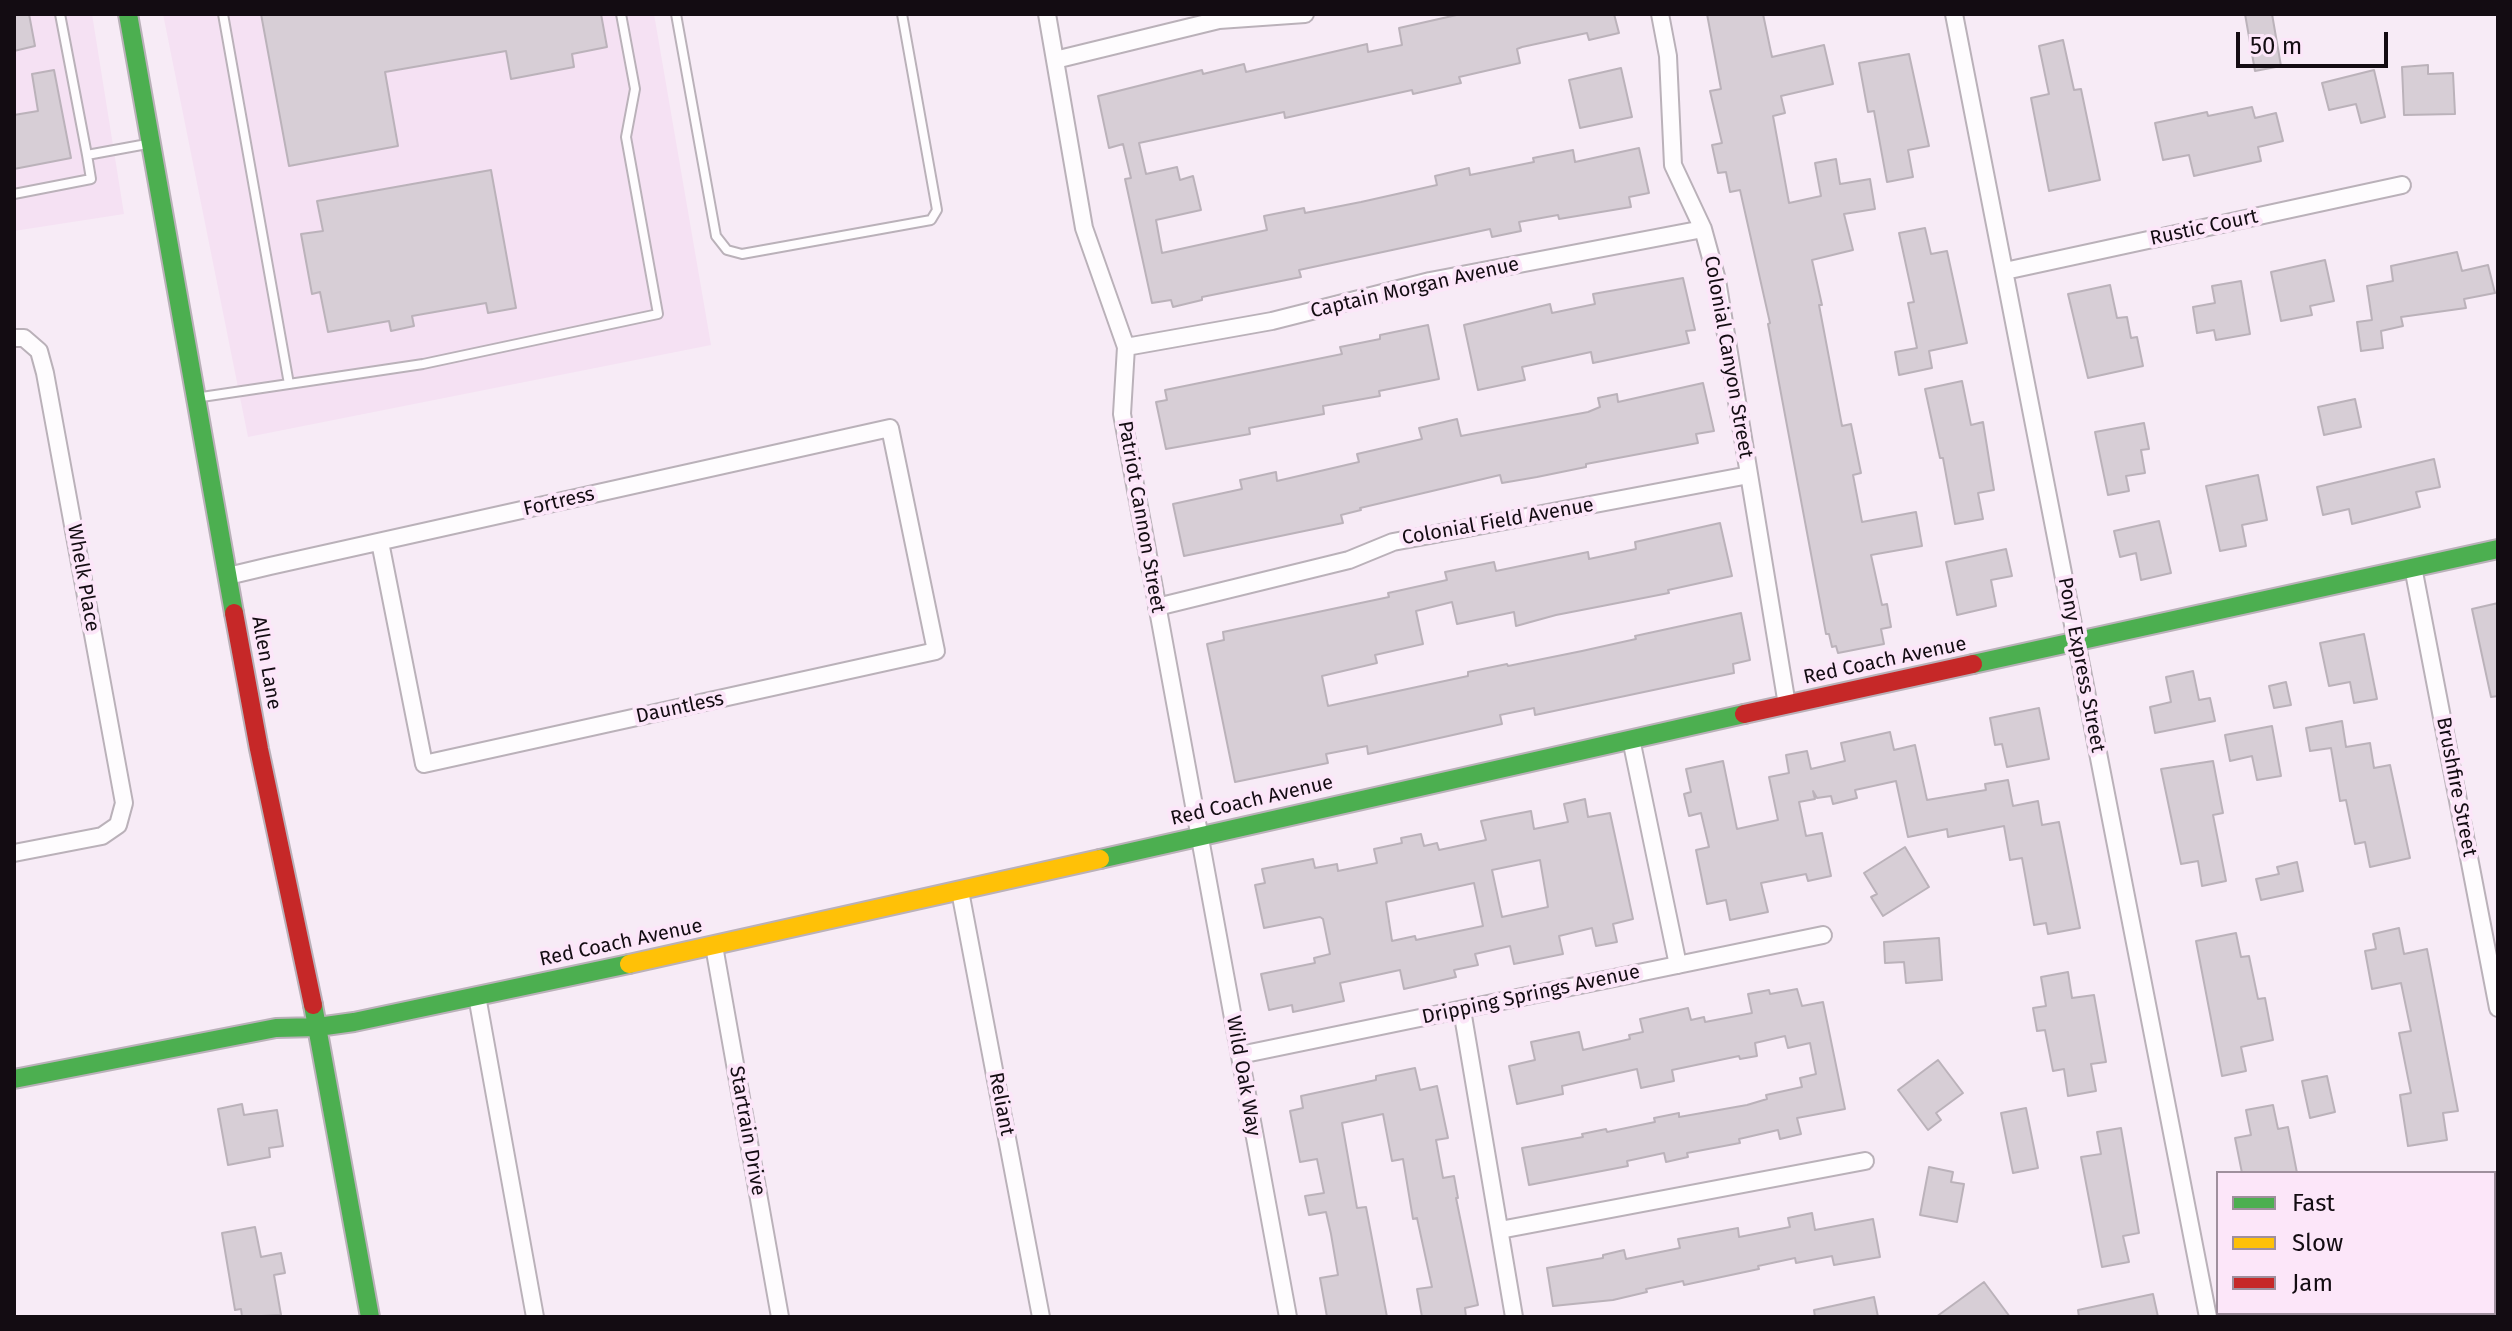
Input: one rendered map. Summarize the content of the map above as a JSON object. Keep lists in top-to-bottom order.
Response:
{
  "streets": {
    "street": [
      "Rustic Court",
      "Captain Morgan Avenue",
      "Colonial Canyon Street",
      "Fortress",
      "Patriot Cannon Street",
      "Colonial Field Avenue",
      "Whelk Place",
      "Red Coach Avenue",
      "Allen Lane",
      "Pony Express Street",
      "Dauntless",
      "Brushfire Street",
      "Dripping Springs Avenue",
      "Wild Oak Way",
      "Reliant",
      "Startrain Drive"
    ]
  },
  "crossings": [
    ["Rustic Court", "Pony Express Street"],
    ["Captain Morgan Avenue", "Colonial Canyon Street"],
    ["Captain Morgan Avenue", "Patriot Cannon Street"],
    ["Colonial Canyon Street", "Colonial Field Avenue"],
    ["Colonial Canyon Street", "Red Coach Avenue"],
    ["Fortress", "Allen Lane"],
    ["Fortress", "Dauntless"],
    ["Patriot Cannon Street", "Colonial Field Avenue"],
    ["Patriot Cannon Street", "Red Coach Avenue"],
    ["Patriot Cannon Street", "Wild Oak Way"],
    ["Red Coach Avenue", "Allen Lane"],
    ["Red Coach Avenue", "Pony Express Street"],
    ["Red Coach Avenue", "Brushfire Street"],
    ["Red Coach Avenue", "Wild Oak Way"],
    ["Red Coach Avenue", "Reliant"],
    ["Red Coach Avenue", "Startrain Drive"],
    ["Dripping Springs Avenue", "Wild Oak Way"]
  ],
  "legend": ["Fast", "Slow", "Jam"],
  "scale_bar": "50 m"
}
